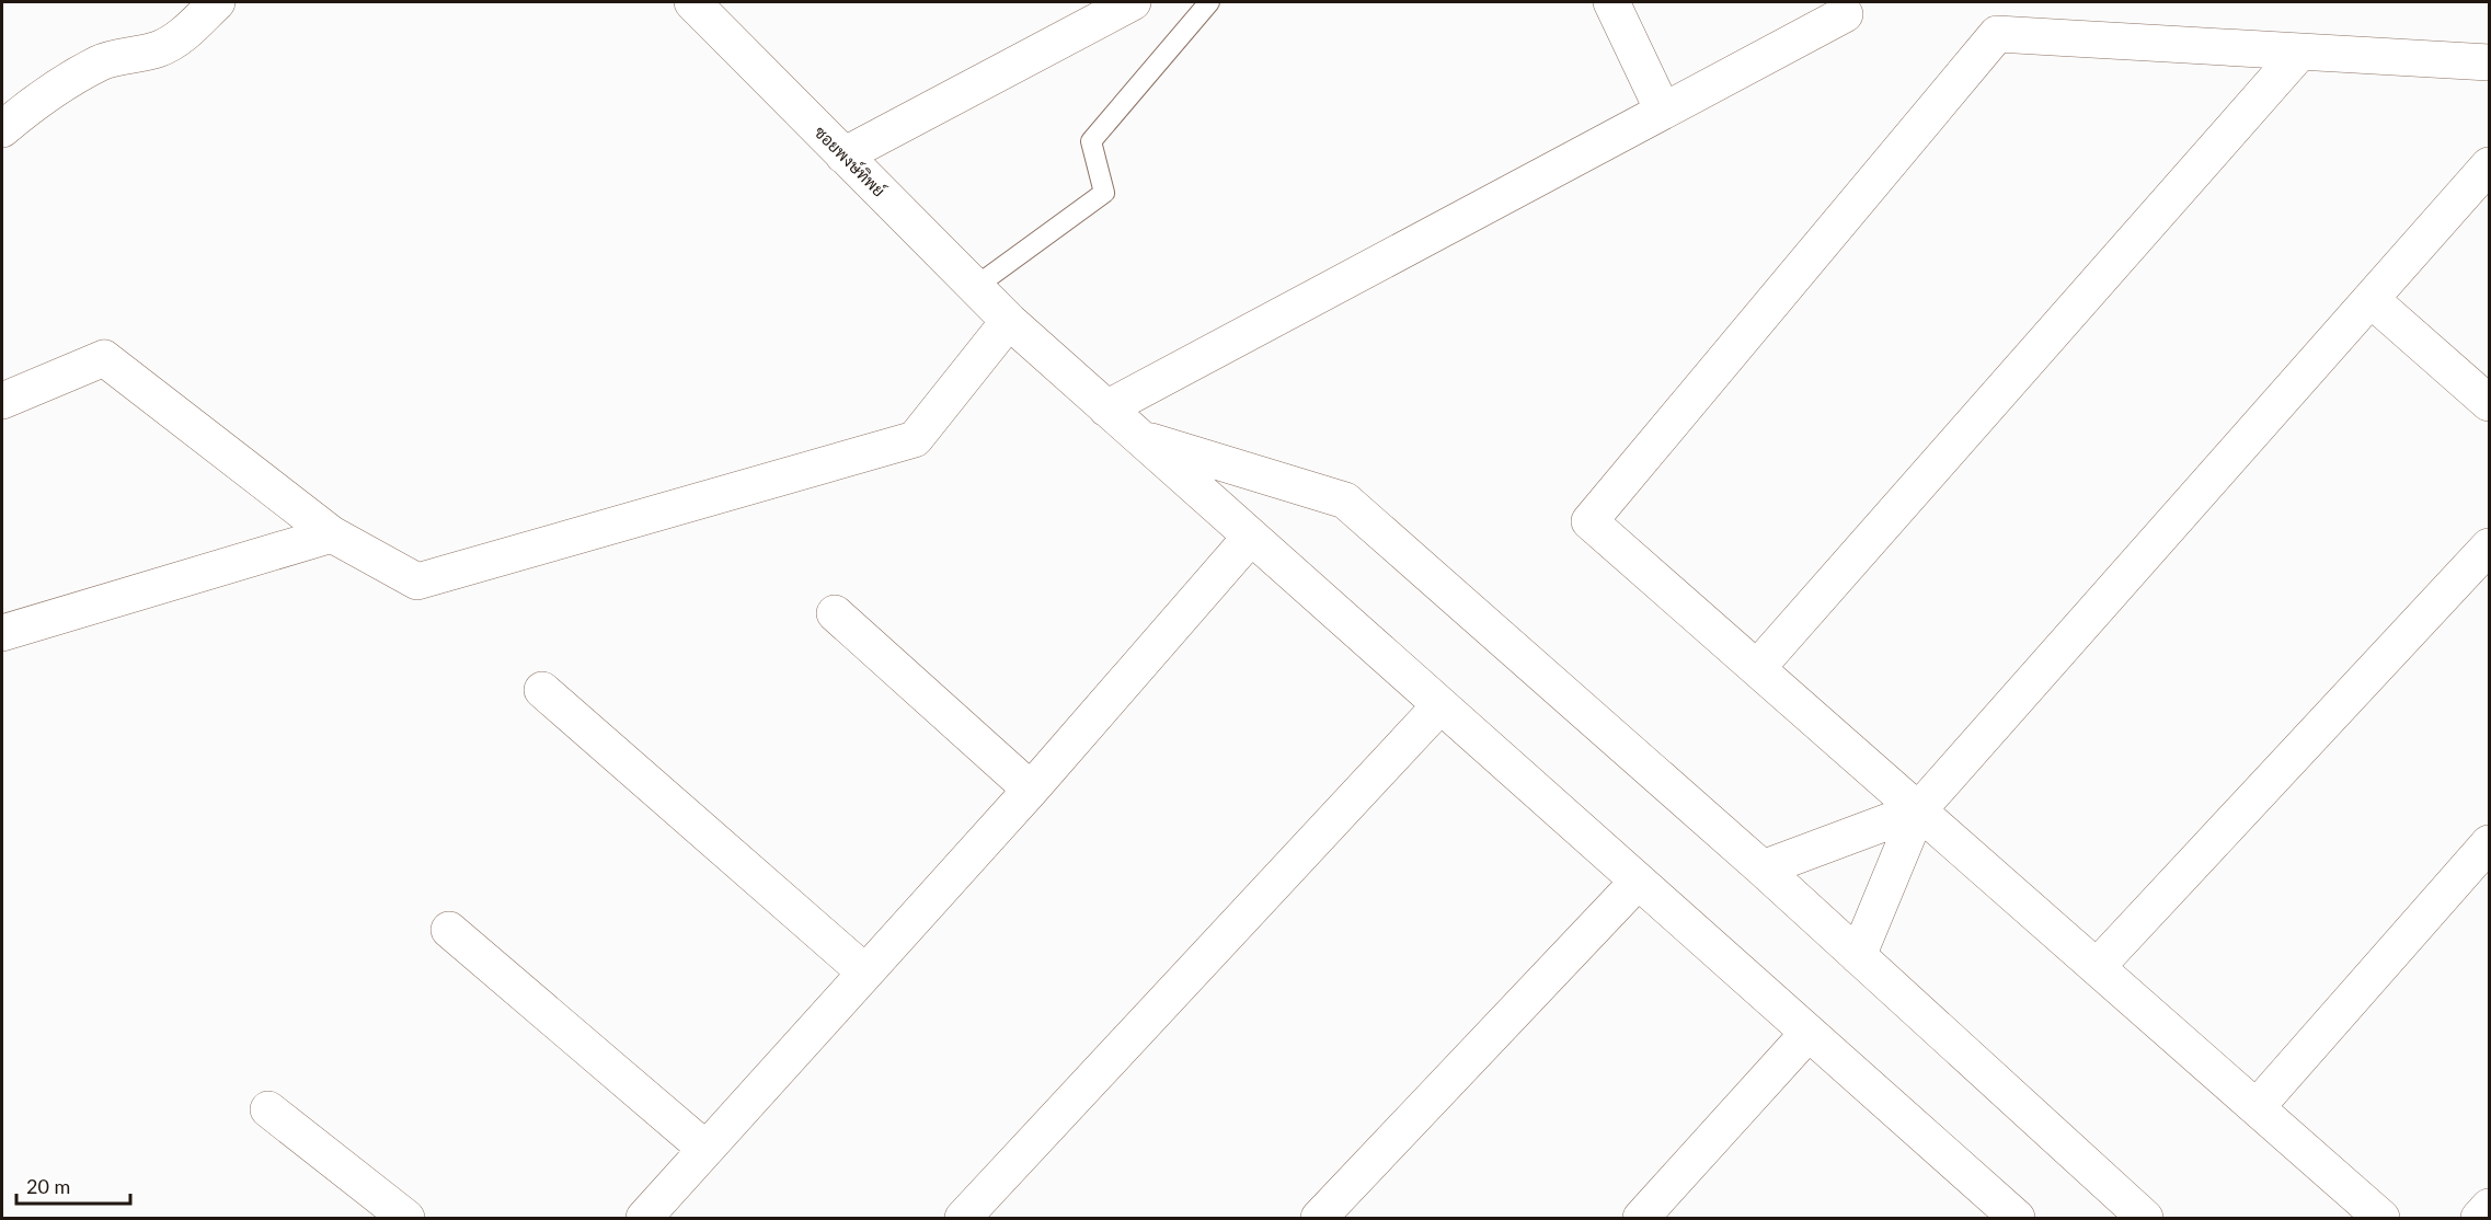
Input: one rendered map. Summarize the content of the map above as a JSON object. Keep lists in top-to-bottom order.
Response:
{
  "streets": {
    "street": ["ซอยพงษ์ทิพย์"]
  },
  "scale_bar": "20 m"
}
